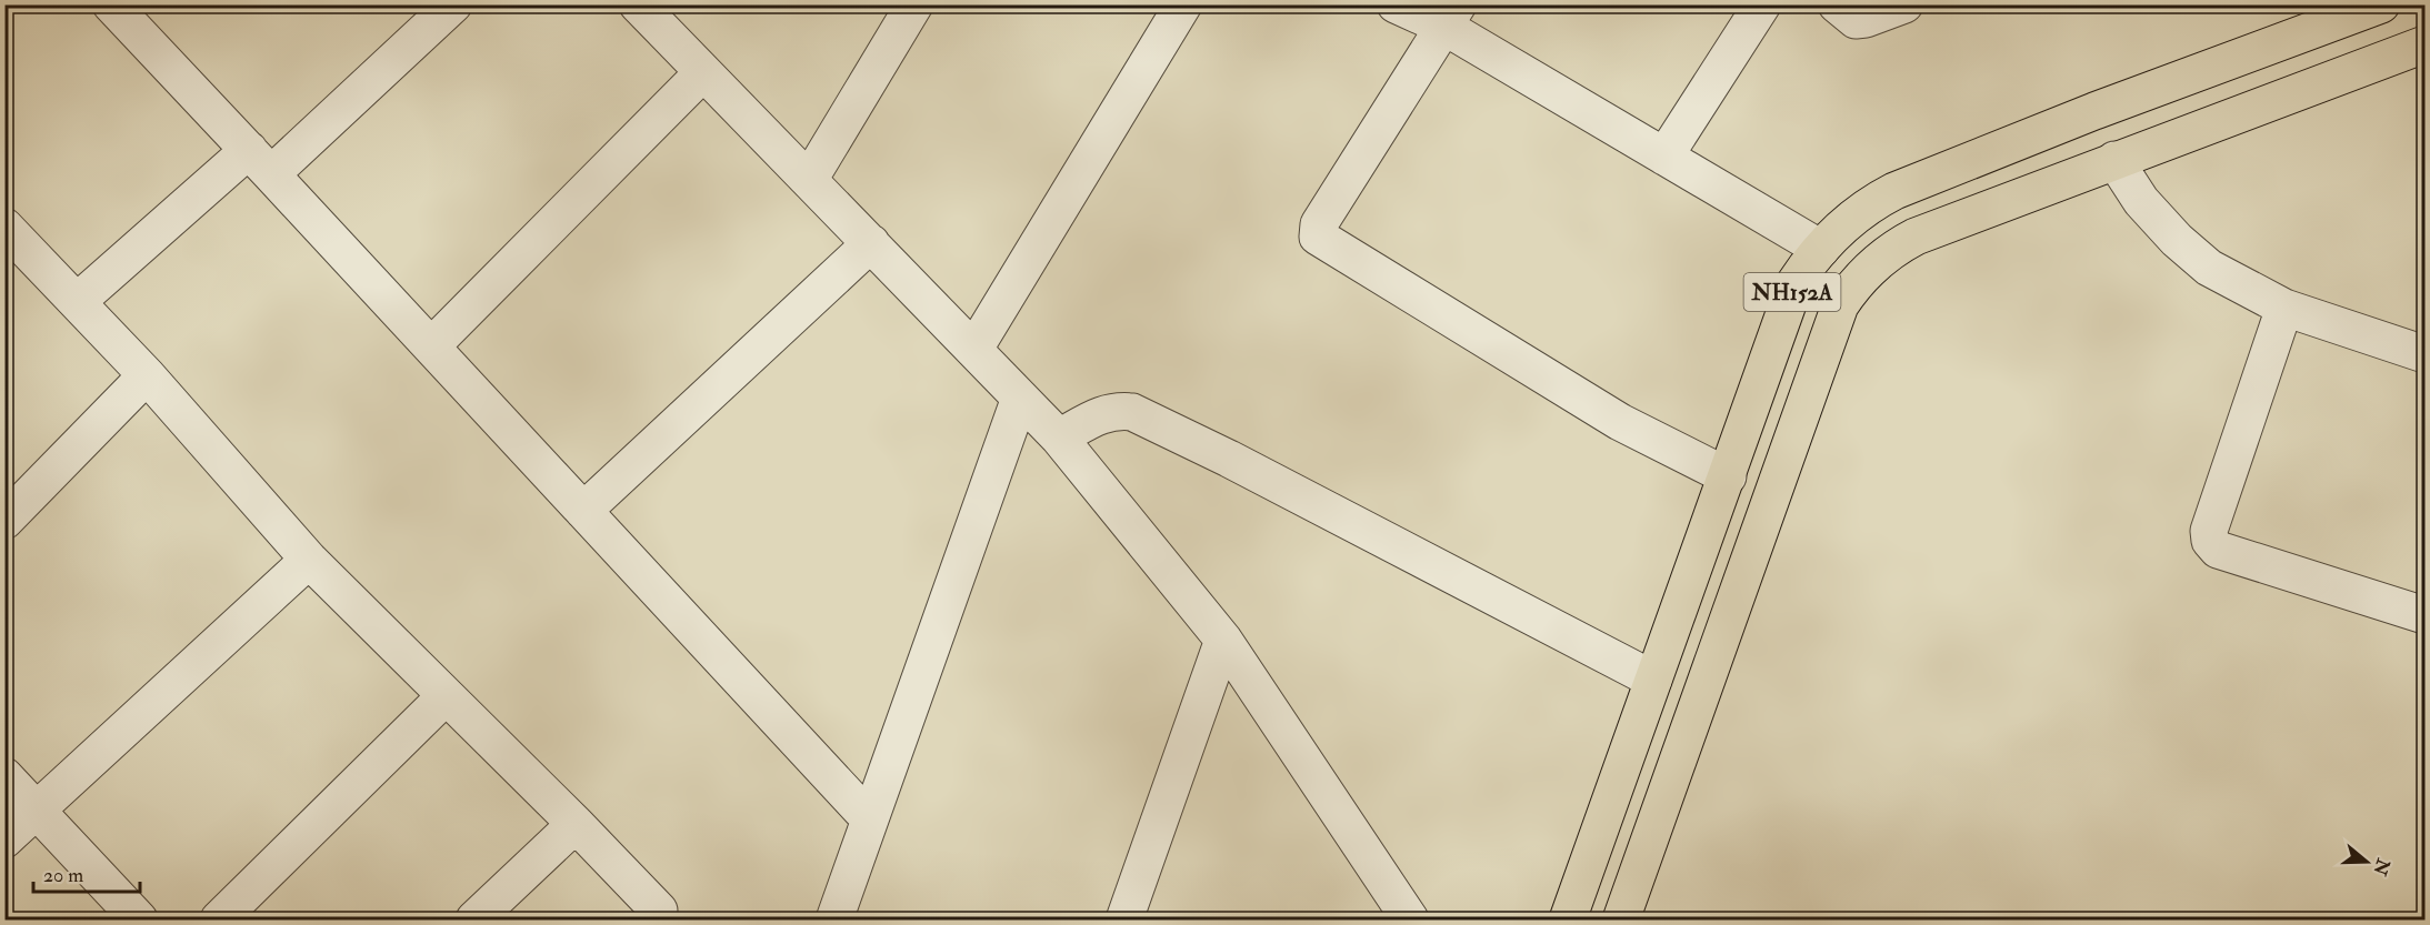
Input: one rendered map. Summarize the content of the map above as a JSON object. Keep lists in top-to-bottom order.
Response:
{
  "streets": {
    "highway": ["NH152A"]
  },
  "scale_bar": "20 m",
  "north": "right"
}
